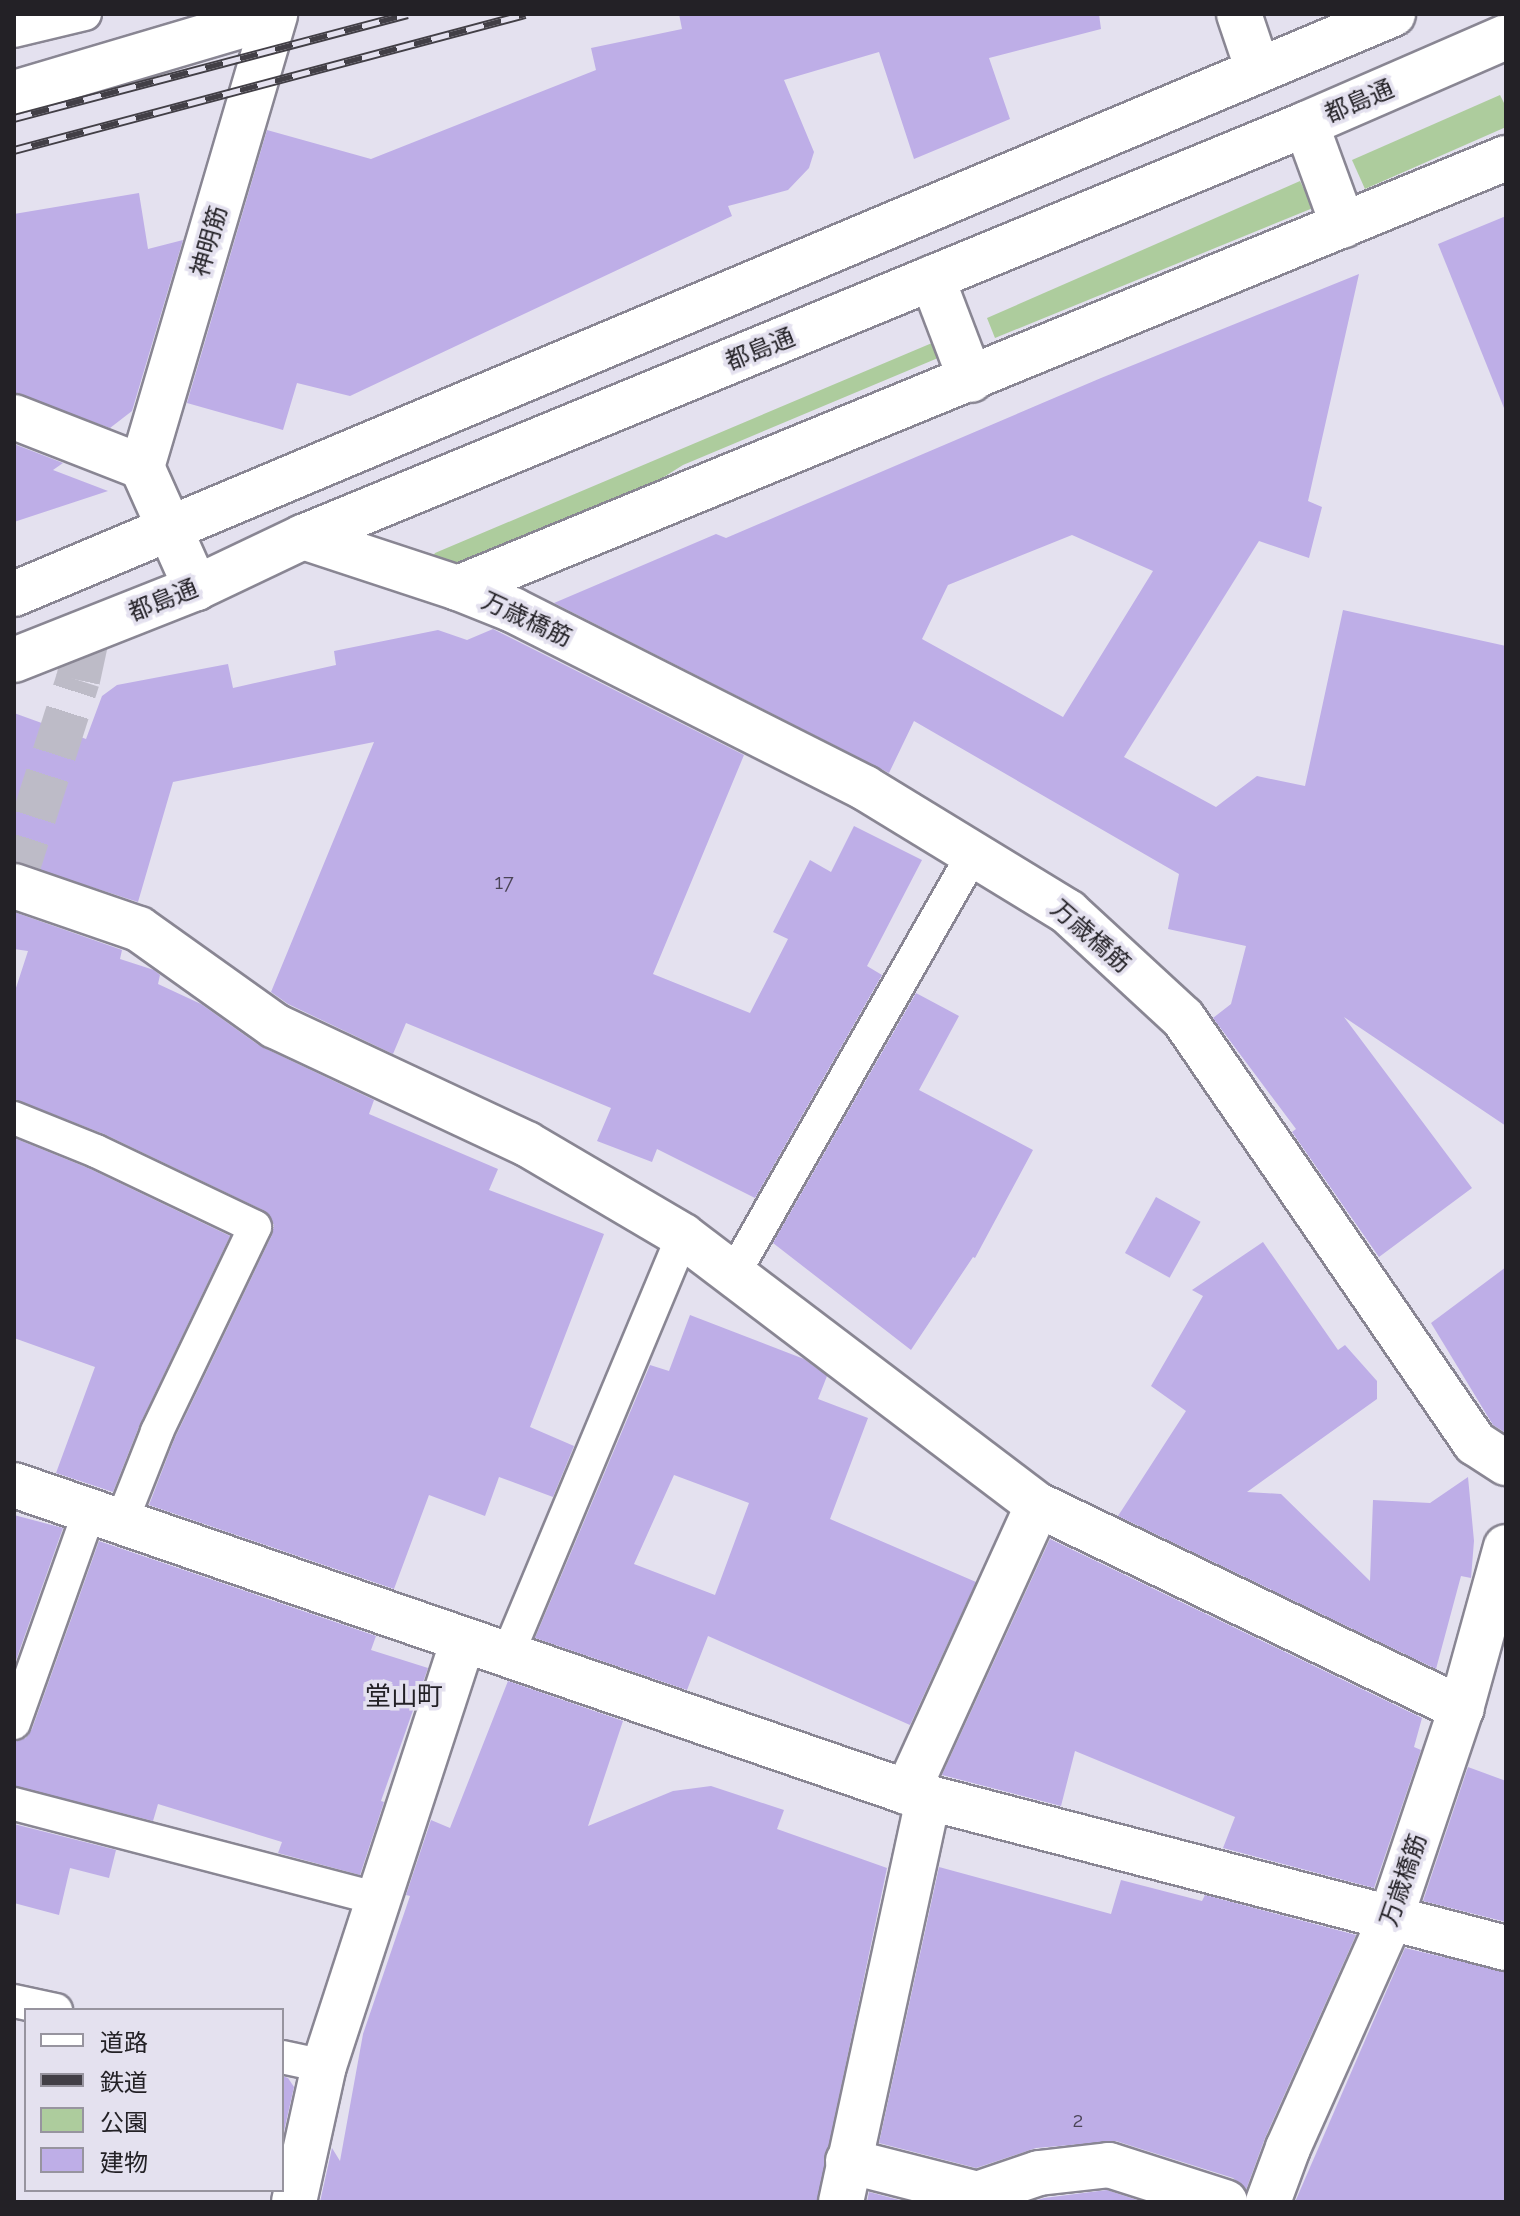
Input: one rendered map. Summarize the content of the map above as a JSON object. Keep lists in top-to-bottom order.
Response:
{
  "streets": {
    "street": ["都島通", "神明筋", "万歳橋筋"]
  },
  "crossings": [
    ["都島通", "万歳橋筋"]
  ],
  "districts": ["堂山町"],
  "house_numbers": ["17", "2"],
  "legend": [
    "道路",
    "鉄道",
    "公園",
    "建物"
  ]
}
